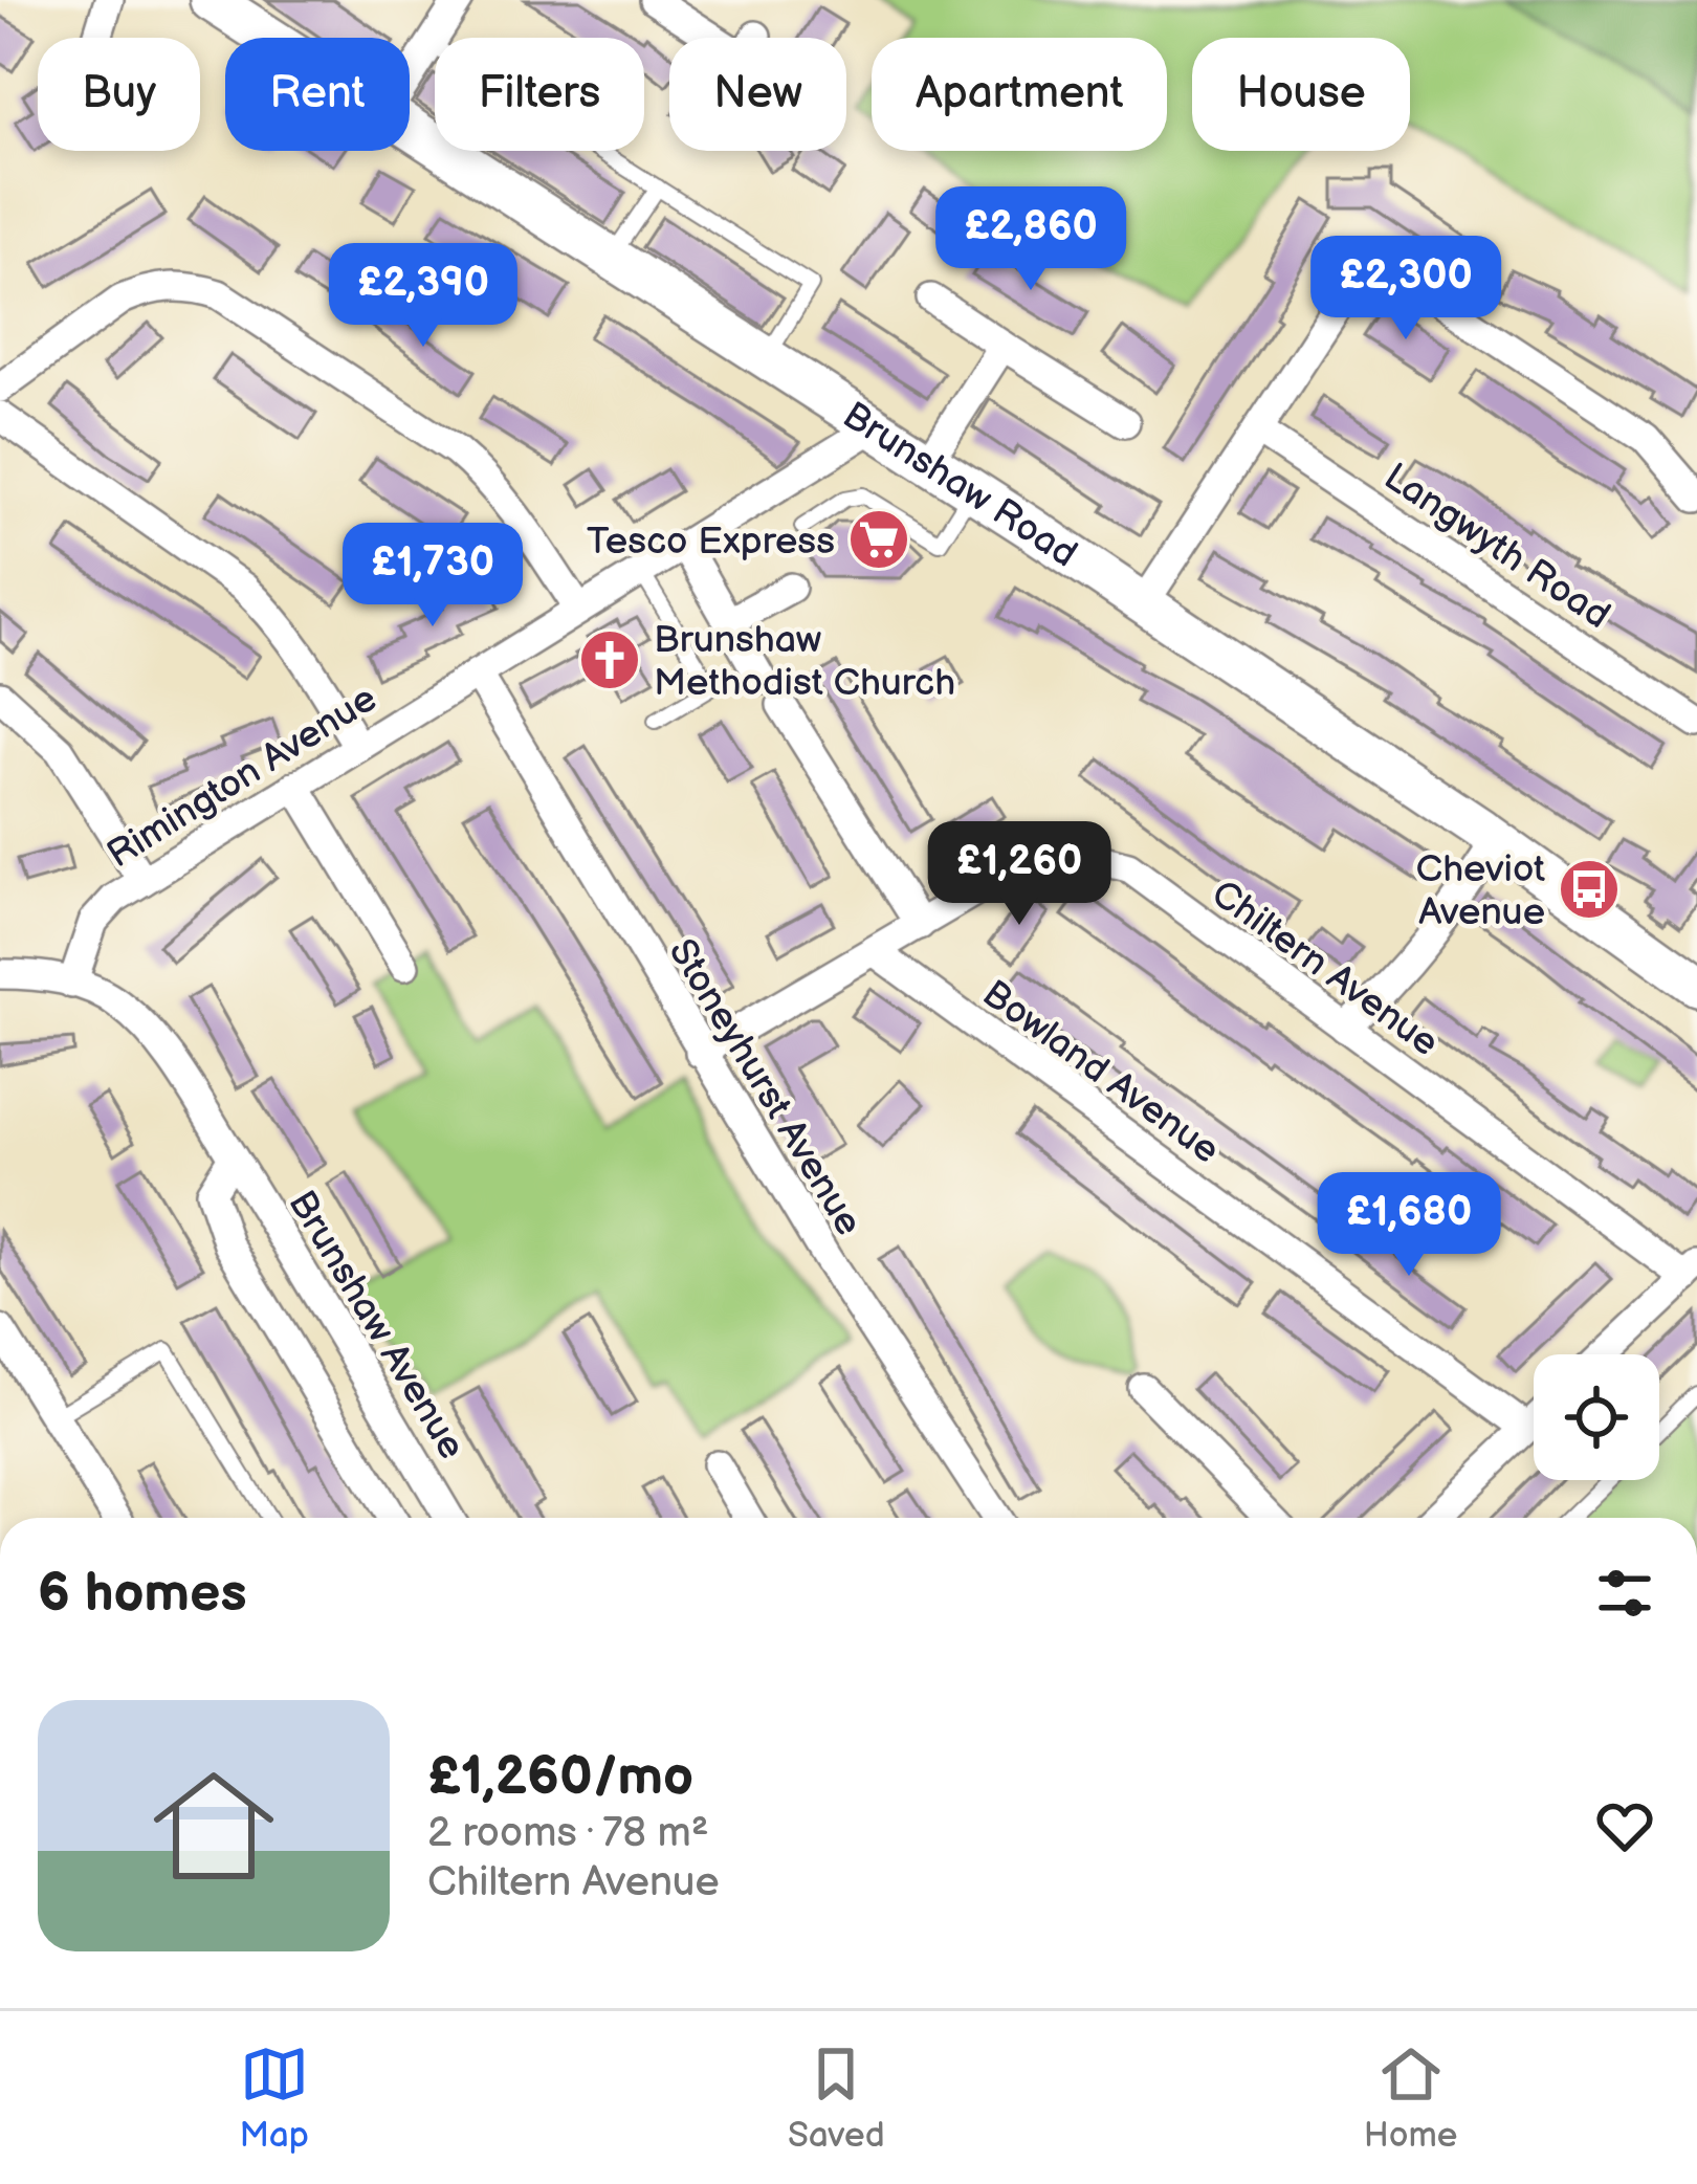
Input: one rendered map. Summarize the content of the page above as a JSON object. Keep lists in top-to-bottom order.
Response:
{
  "streets": {
    "street": [
      "Brunshaw Road",
      "Langwyth Road",
      "Rimington Avenue",
      "Chiltern Avenue",
      "Bowland Avenue",
      "Stoneyhurst Avenue",
      "Brunshaw Avenue"
    ]
  },
  "crossings": [
    ["Brunshaw Road", "Rimington Avenue"],
    ["Rimington Avenue", "Stoneyhurst Avenue"],
    ["Rimington Avenue", "Brunshaw Avenue"],
    ["Chiltern Avenue", "Bowland Avenue"],
    ["Chiltern Avenue", "Stoneyhurst Avenue"]
  ],
  "places": {
    "supermarket": ["Tesco Express"],
    "church": ["Brunshaw Methodist Church"],
    "bus stop": ["Cheviot Avenue"]
  },
  "page": {
    "chip": [
      "Buy",
      "Rent",
      "Filters",
      "New",
      "Apartment",
      "House"
    ],
    "price": [
      "£2,860",
      "£2,300",
      "£2,390",
      "£1,730",
      "£1,260",
      "£1,680"
    ],
    "heading": "6 homes",
    "list": [
      {
        "name": "£1,260/mo",
        "note": "2 rooms · 78 m² · Chiltern Avenue"
      }
    ],
    "tabs": ["Map", "Saved", "Home"]
  }
}
